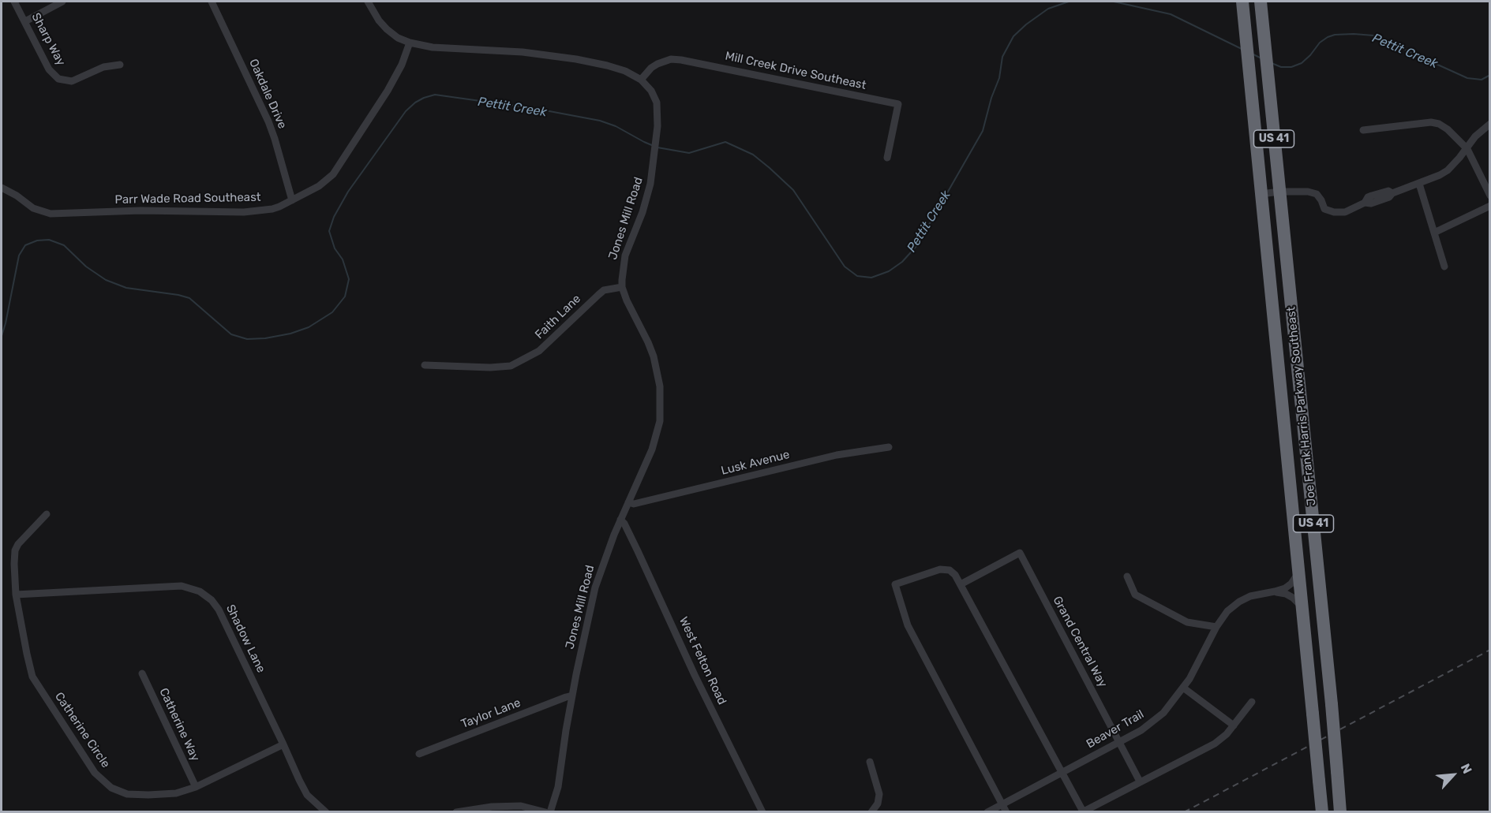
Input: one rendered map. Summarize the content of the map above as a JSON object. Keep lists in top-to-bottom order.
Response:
{
  "streets": {
    "highway": ["US 41", "Joe Frank Harris Parkway Southeast"],
    "street": [
      "Sharp Way",
      "Mill Creek Drive Southeast",
      "Oakdale Drive",
      "Parr Wade Road Southeast",
      "Jones Mill Road",
      "Faith Lane",
      "Lusk Avenue",
      "Shadow Lane",
      "Grand Central Way",
      "West Felton Road",
      "Taylor Lane",
      "Catherine Way",
      "Beaver Trail",
      "Catherine Circle"
    ]
  },
  "crossings": [
    ["Mill Creek Drive Southeast", "Jones Mill Road"],
    ["Oakdale Drive", "Parr Wade Road Southeast"],
    ["Parr Wade Road Southeast", "Jones Mill Road"],
    ["Jones Mill Road", "Faith Lane"],
    ["Jones Mill Road", "Lusk Avenue"],
    ["Jones Mill Road", "West Felton Road"],
    ["Jones Mill Road", "Taylor Lane"],
    ["Joe Frank Harris Parkway Southeast", "Beaver Trail"],
    ["Shadow Lane", "Catherine Circle"],
    ["Grand Central Way", "Beaver Trail"],
    ["Catherine Way", "Catherine Circle"]
  ],
  "water": ["Pettit Creek"],
  "north": "top right"
}
